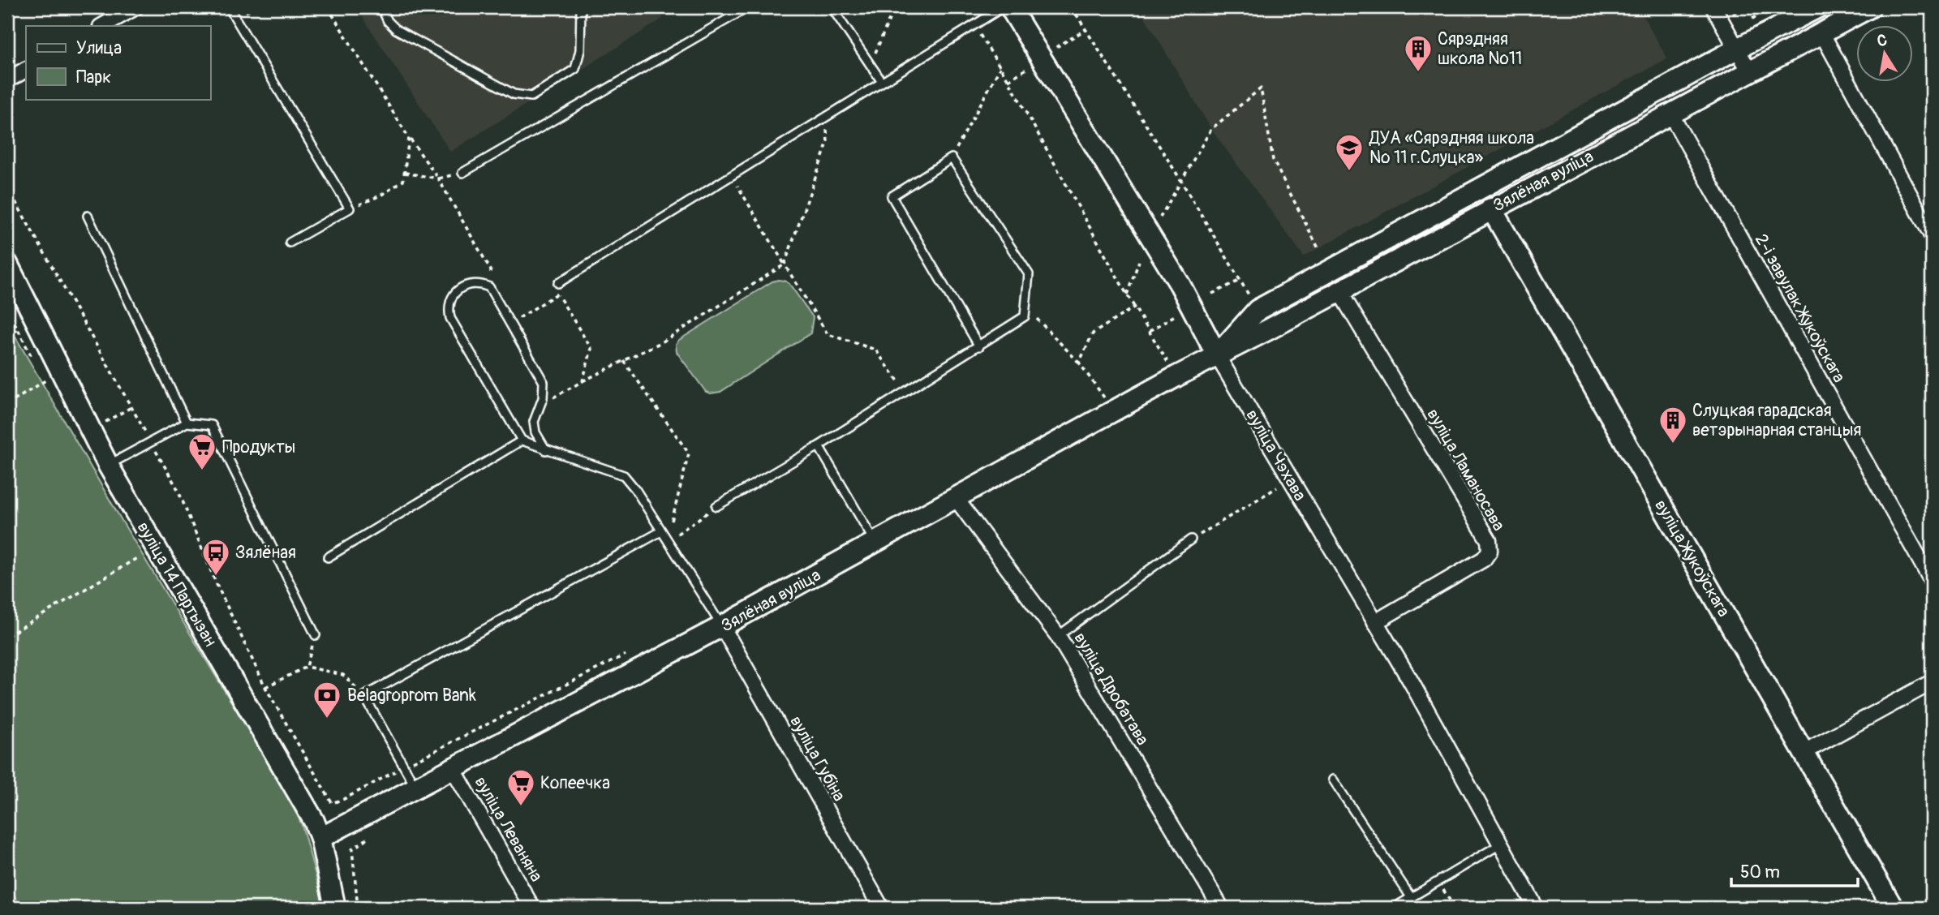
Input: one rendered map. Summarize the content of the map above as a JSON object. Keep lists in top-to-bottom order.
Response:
{
  "streets": {
    "street": [
      "Зялёная вуліца",
      "2-і завулак Жукоўскага",
      "вуліца Чэхава",
      "вуліца Ламаносава",
      "вуліца Жукоўскага",
      "вуліца 14 Партызан",
      "вуліца Дробатава",
      "вуліца Губіна",
      "вуліца Леваняна"
    ]
  },
  "crossings": [
    ["Зялёная вуліца", "2-і завулак Жукоўскага"],
    ["Зялёная вуліца", "вуліца Чэхава"],
    ["Зялёная вуліца", "вуліца Ламаносава"],
    ["Зялёная вуліца", "вуліца Жукоўскага"],
    ["Зялёная вуліца", "вуліца 14 Партызан"],
    ["Зялёная вуліца", "вуліца Дробатава"],
    ["Зялёная вуліца", "вуліца Губіна"],
    ["Зялёная вуліца", "вуліца Леваняна"],
    ["вуліца Чэхава", "вуліца Ламаносава"]
  ],
  "places": {
    "building": ["Сярэдняя школа №11", "Слуцкая гарадская ветэрынарная станцыя"],
    "school or university": ["ДУА «Сярэдняя школа № 11 г.Слуцка»"],
    "supermarket": ["Продукты", "Копеечка"],
    "bus stop": ["Зялёная"],
    "bank": ["Belagroprom Bank"]
  },
  "legend": ["Улица", "Парк"],
  "scale_bar": "50 m",
  "north": "top"
}
